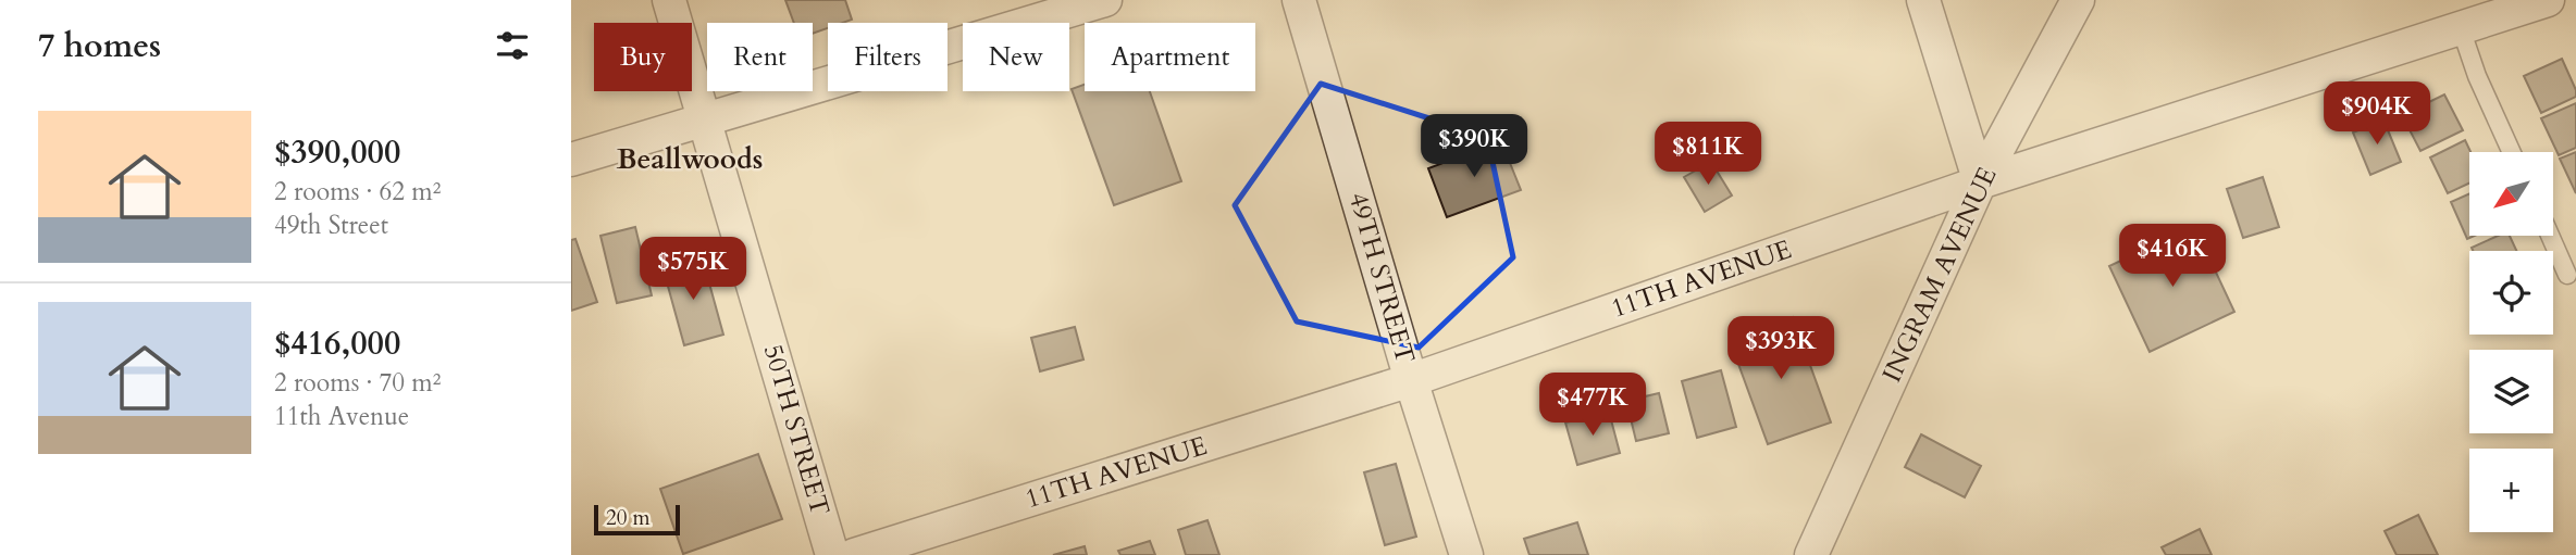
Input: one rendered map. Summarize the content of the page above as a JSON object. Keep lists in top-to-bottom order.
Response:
{
  "streets": {
    "street": [
      "INGRAM AVENUE",
      "49TH STREET",
      "11TH AVENUE",
      "50TH STREET"
    ]
  },
  "crossings": [
    ["INGRAM AVENUE", "11TH AVENUE"],
    ["49TH STREET", "11TH AVENUE"]
  ],
  "districts": ["Beallwoods"],
  "scale_bar": "20 m",
  "north": "bottom left",
  "page": {
    "heading": "7 homes",
    "chip": [
      "Buy",
      "Rent",
      "Filters",
      "New",
      "Apartment"
    ],
    "price": [
      "$904K",
      "$390K",
      "$811K",
      "$416K",
      "$575K",
      "$393K",
      "$477K"
    ],
    "list": [
      {
        "name": "$390,000",
        "note": "2 rooms · 62 m² · 49th Street"
      },
      {
        "name": "$416,000",
        "note": "2 rooms · 70 m² · 11th Avenue"
      }
    ],
    "map_buttons": "+",
    "scale": "20 m"
  }
}
